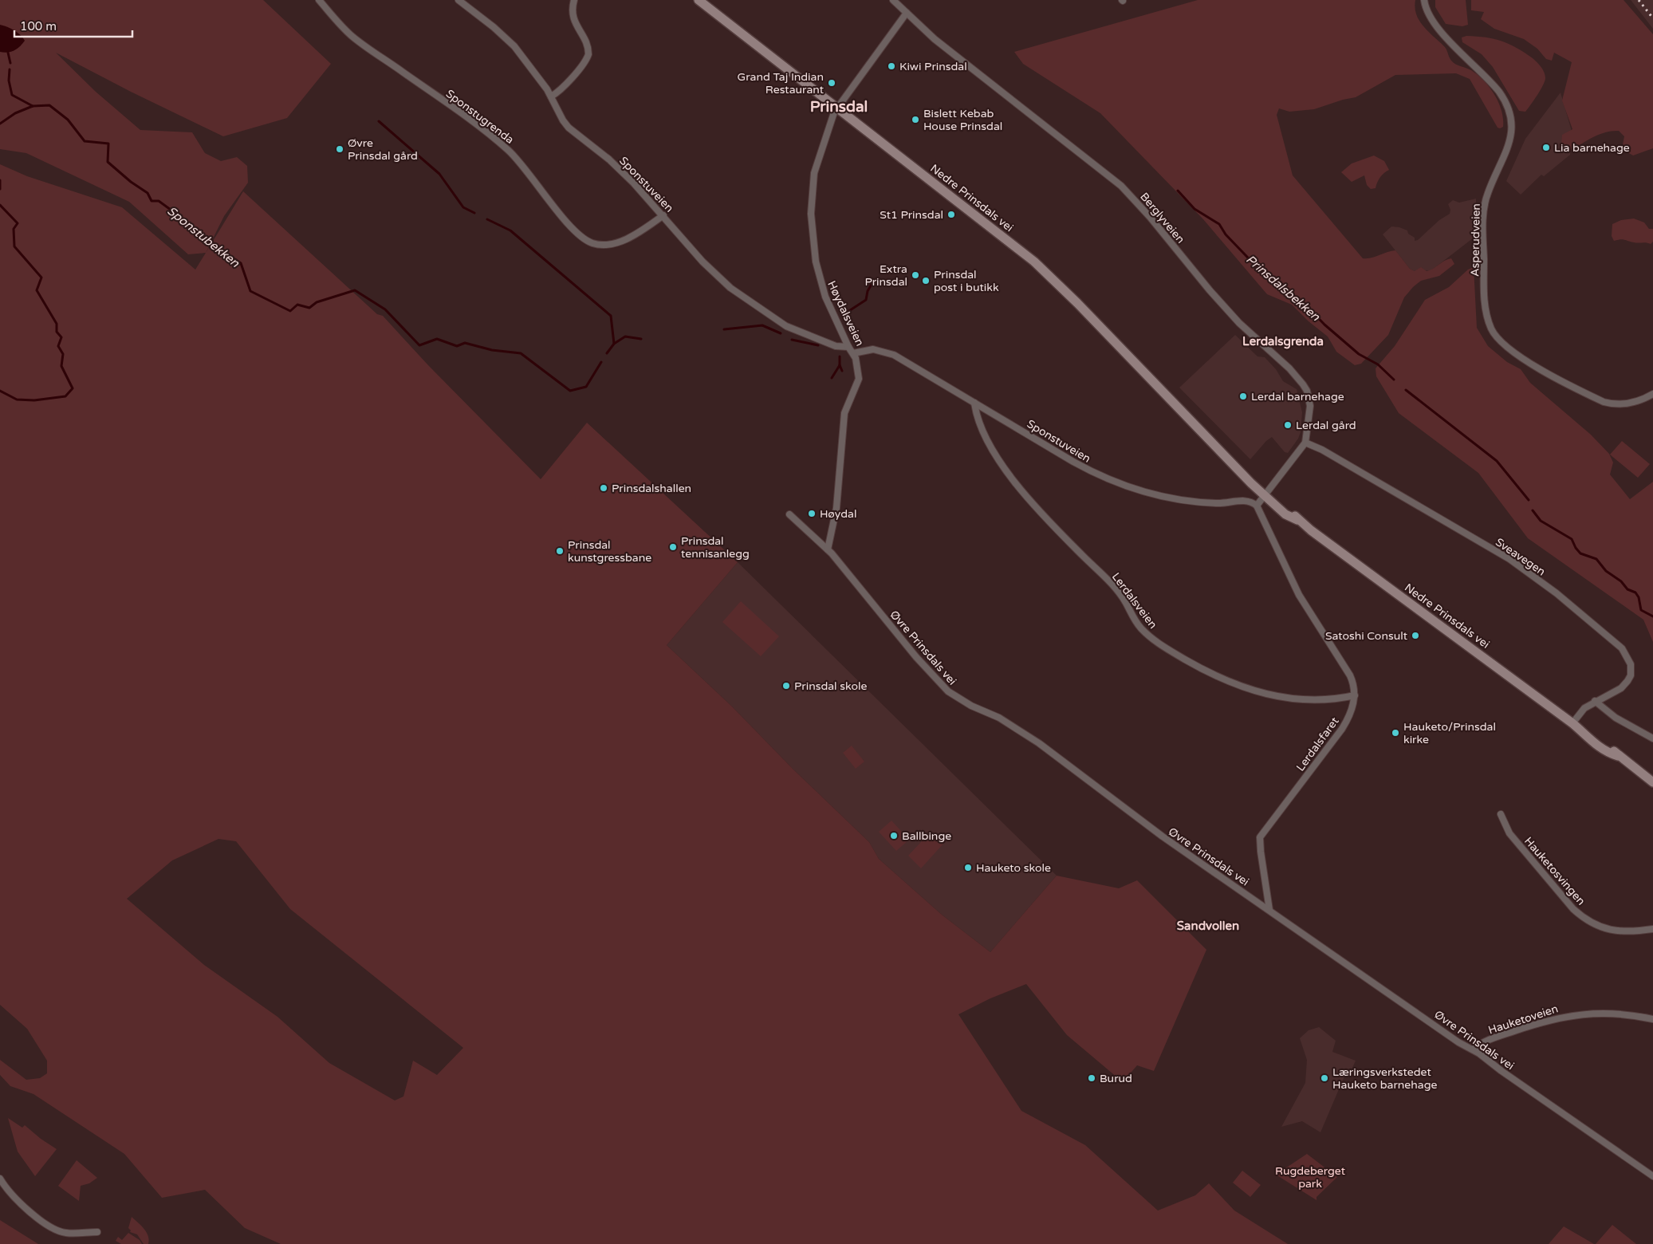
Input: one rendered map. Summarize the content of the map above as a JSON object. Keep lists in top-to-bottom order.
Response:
{
  "streets": {
    "main road": ["Nedre Prinsdals vei"],
    "street": [
      "Sponstugrenda",
      "Sponstuveien",
      "Berglyveien",
      "Asperudveien",
      "Høydalsveien",
      "Sveavegen",
      "Lerdalsveien",
      "Øvre Prinsdals vei",
      "Lerdalsfaret",
      "Hauketosvingen",
      "Hauketoveien"
    ]
  },
  "crossings": [
    ["Sponstugrenda", "Sponstuveien"],
    ["Sponstuveien", "Høydalsveien"],
    ["Sponstuveien", "Lerdalsveien"],
    ["Sponstuveien", "Lerdalsfaret"],
    ["Nedre Prinsdals vei", "Høydalsveien"],
    ["Nedre Prinsdals vei", "Sveavegen"],
    ["Berglyveien", "Høydalsveien"],
    ["Berglyveien", "Sveavegen"],
    ["Høydalsveien", "Øvre Prinsdals vei"],
    ["Lerdalsveien", "Lerdalsfaret"],
    ["Øvre Prinsdals vei", "Lerdalsfaret"],
    ["Øvre Prinsdals vei", "Hauketoveien"]
  ],
  "districts": ["Prinsdal", "Lerdalsgrenda", "Sandvollen"],
  "water": ["Sponstubekken", "Prinsdalsbekken"],
  "parks": ["Rugdeberget park"],
  "places": [
    "Kiwi Prinsdal",
    "Grand Taj Indian Restaurant",
    "Bislett Kebab House Prinsdal",
    "Lia barnehage",
    "Øvre Prinsdal gård",
    "St1 Prinsdal",
    "Extra Prinsdal",
    "Prinsdal post i butikk",
    "Lerdal barnehage",
    "Lerdal gård",
    "Prinsdalshallen",
    "Høydal",
    "Prinsdal tennisanlegg",
    "Prinsdal kunstgressbane",
    "Satoshi Consult",
    "Prinsdal skole",
    "Hauketo/Prinsdal kirke",
    "Ballbinge",
    "Hauketo skole",
    "Burud",
    "Læringsverkstedet Hauketo barnehage"
  ],
  "scale_bar": "100 m"
}
